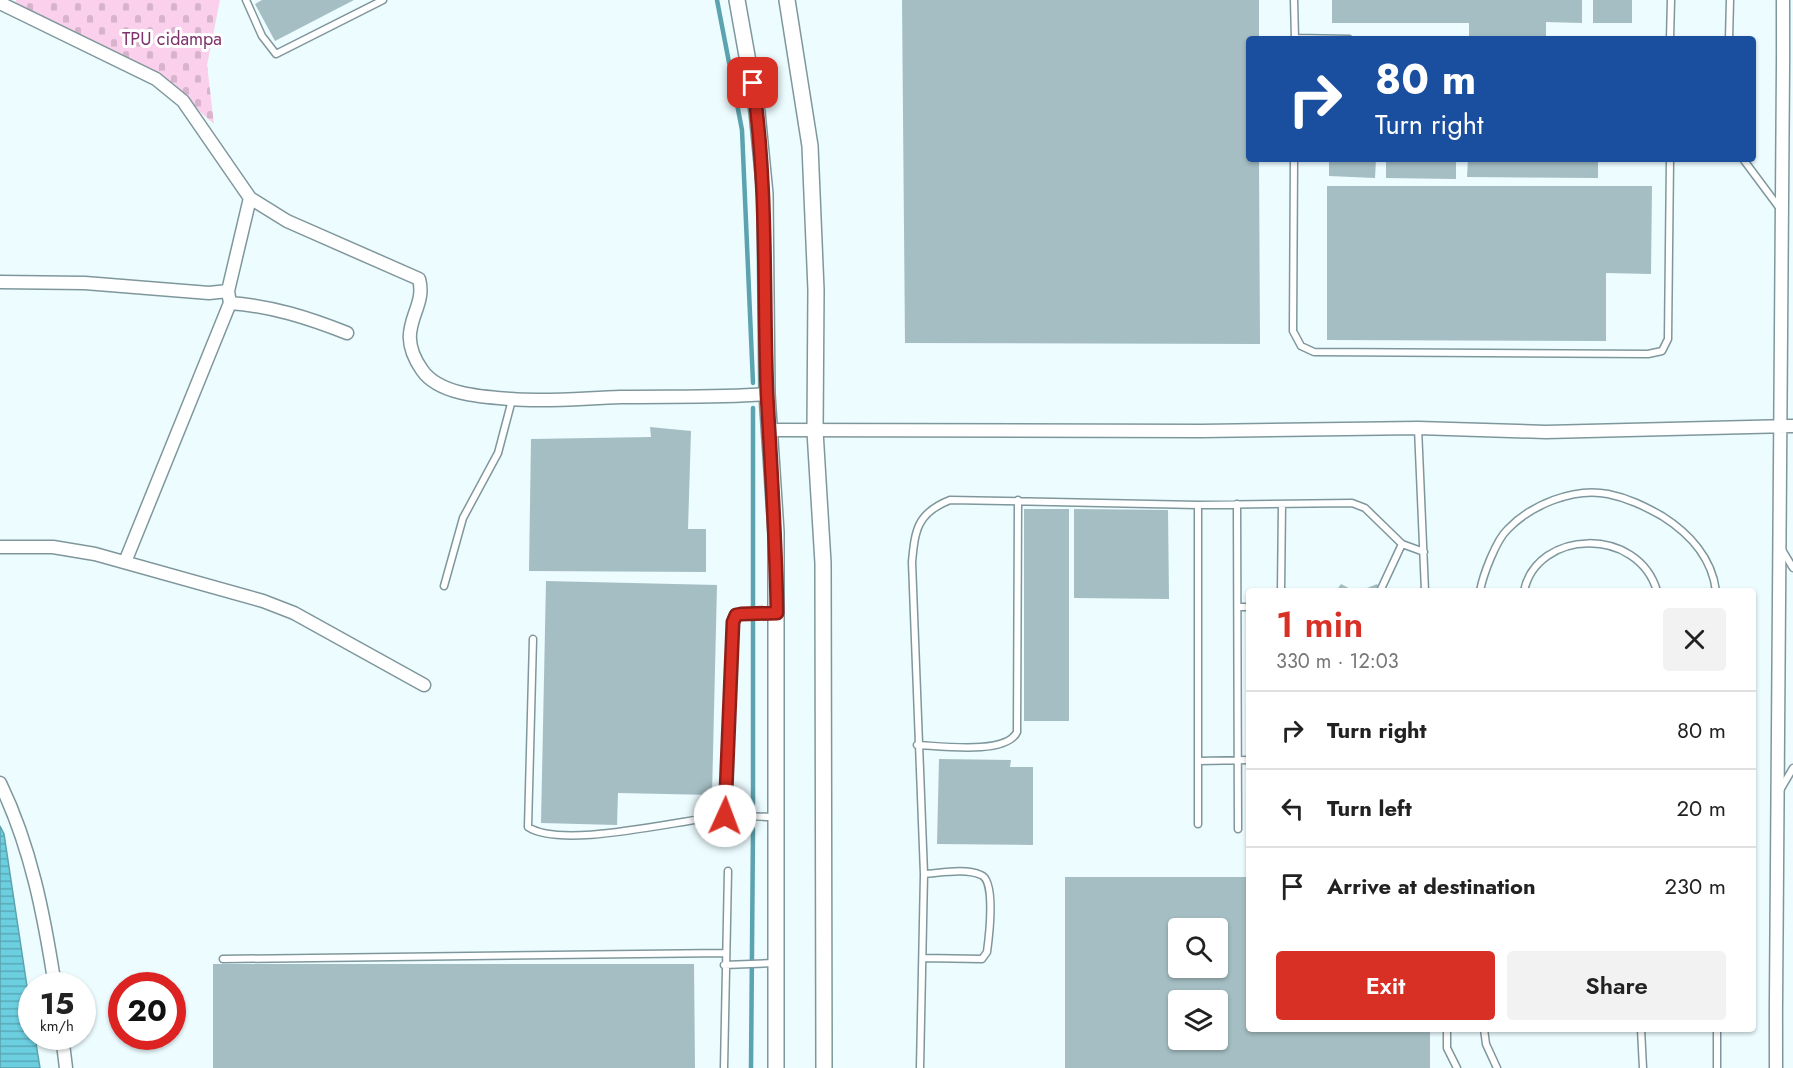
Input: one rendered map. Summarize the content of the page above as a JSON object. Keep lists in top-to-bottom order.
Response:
{
  "parks": ["TPU cidampa"],
  "page": {
    "turn": ["80 m", "Turn right"],
    "heading": ["1 min", "330 m · 12:03"],
    "list": [
      {
        "name": "Turn right",
        "value": "80 m"
      },
      {
        "name": "Turn left",
        "value": "20 m"
      },
      {
        "name": "Arrive at destination",
        "value": "230 m"
      }
    ],
    "buttons": ["Exit", "Share"],
    "speed": "15 km/h",
    "limit": "20"
  }
}
